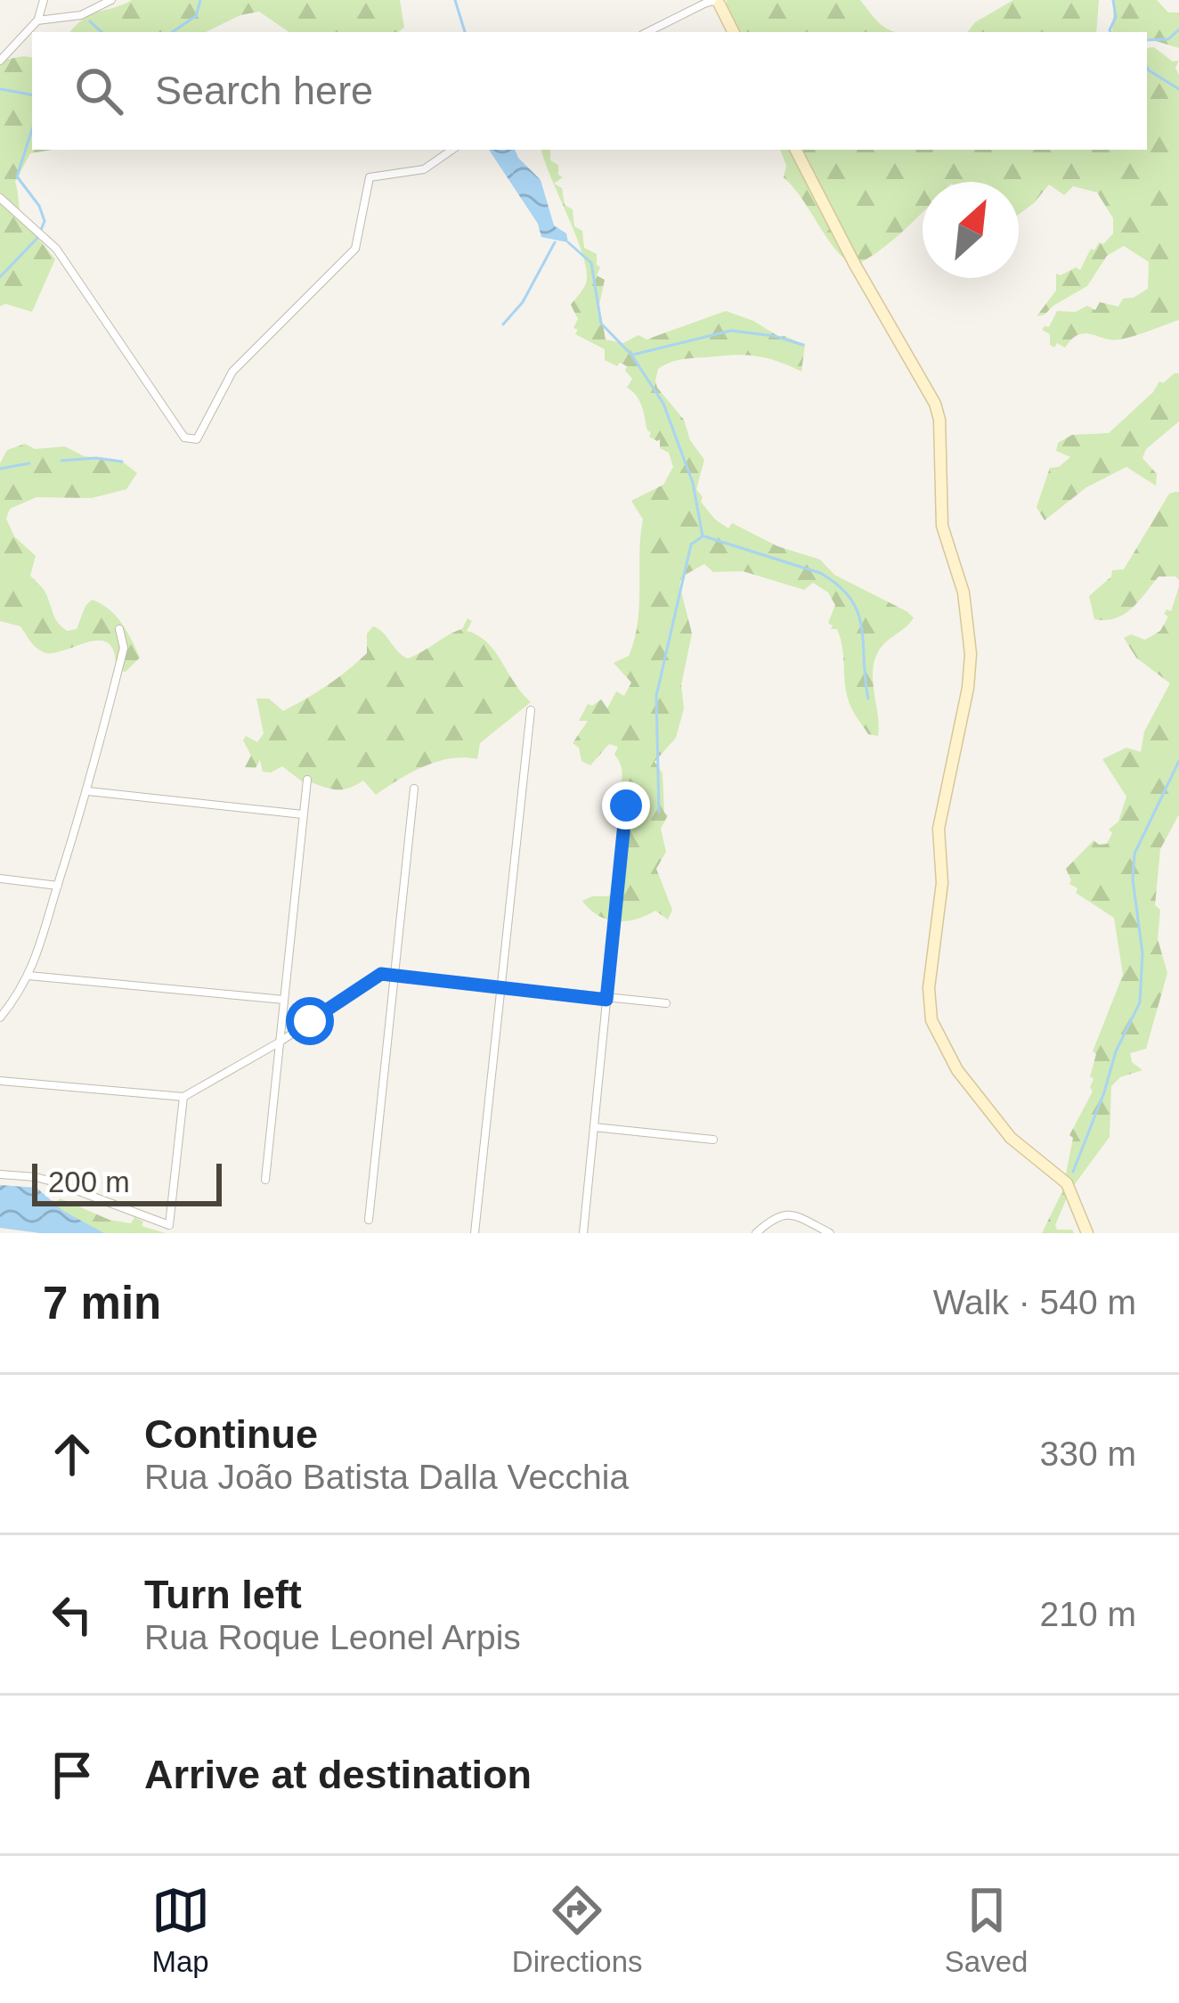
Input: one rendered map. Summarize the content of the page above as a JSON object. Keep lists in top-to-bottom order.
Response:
{
  "scale_bar": "200 m",
  "north": "top right",
  "page": {
    "search": "Search here",
    "scale": "200 m",
    "heading": ["7 min", "Walk · 540 m"],
    "list": [
      ["Continue", "Rua João Batista Dalla Vecchia", "330 m"],
      ["Turn left", "Rua Roque Leonel Arpis", "210 m"],
      "Arrive at destination"
    ],
    "nav": ["Map", "Directions", "Saved"]
  }
}
